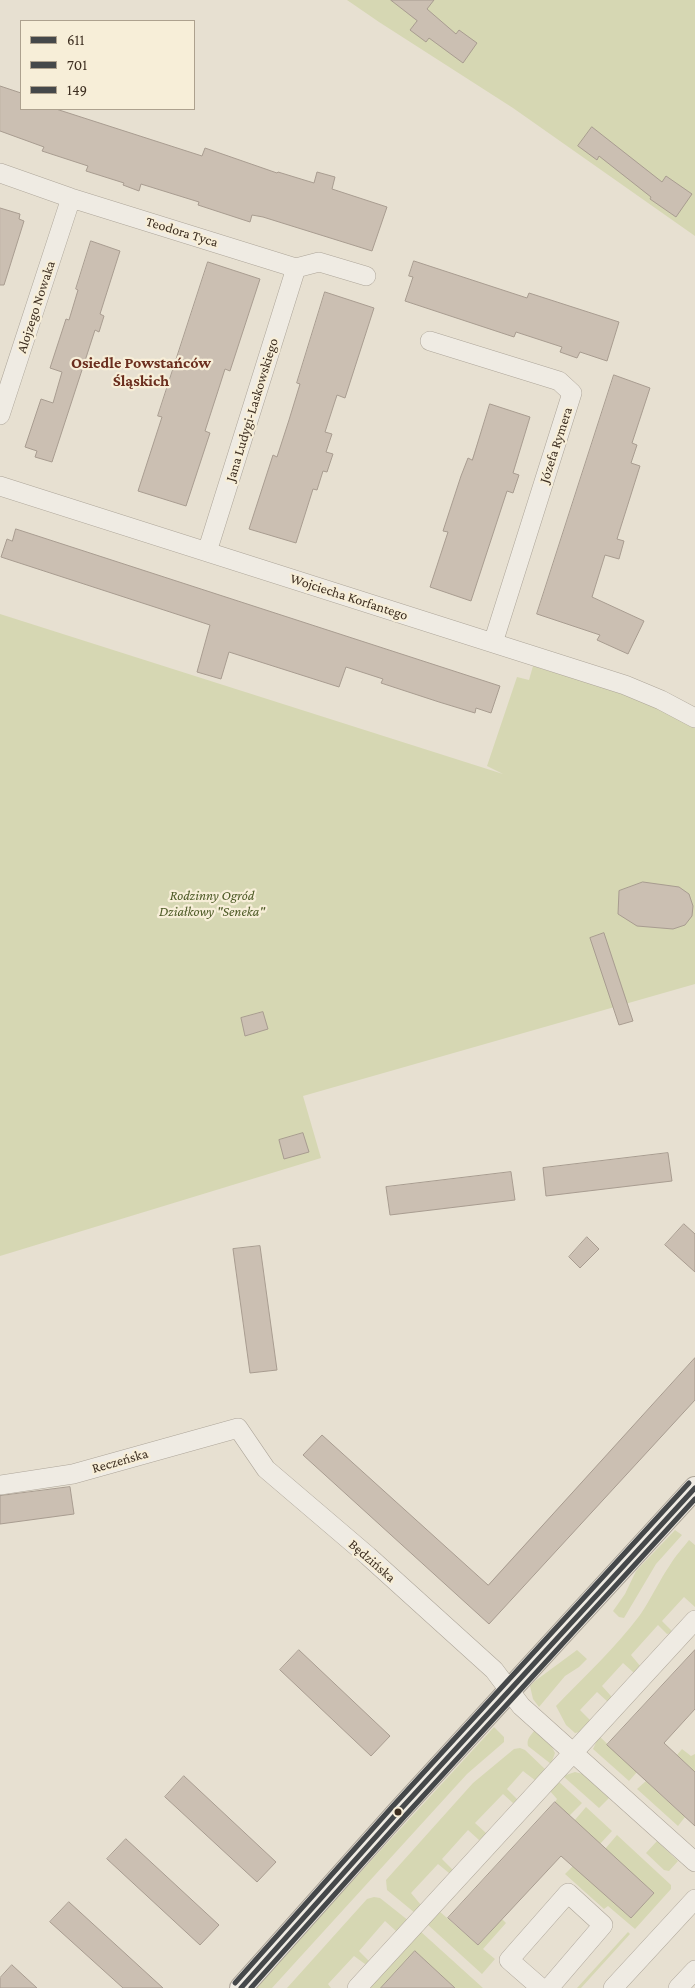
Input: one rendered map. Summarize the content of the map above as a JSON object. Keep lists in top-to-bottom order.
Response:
{
  "streets": {
    "street": [
      "Teodora Tyca",
      "Alojzego Nowaka",
      "Jana Ludygi-Laskowskiego",
      "Józefa Rymera",
      "Wojciecha Korfantego",
      "Reczeńska",
      "Będzińska"
    ]
  },
  "crossings": [
    ["Teodora Tyca", "Alojzego Nowaka"],
    ["Teodora Tyca", "Jana Ludygi-Laskowskiego"],
    ["Jana Ludygi-Laskowskiego", "Wojciecha Korfantego"],
    ["Józefa Rymera", "Wojciecha Korfantego"],
    ["Reczeńska", "Będzińska"]
  ],
  "districts": ["Osiedle Powstańców Śląskich"],
  "parks": ["Rodzinny Ogród Działkowy \"Seneka\""],
  "lines": ["transit line 149", "transit line 611", "transit line 701"],
  "legend": ["611", "701", "149"]
}
